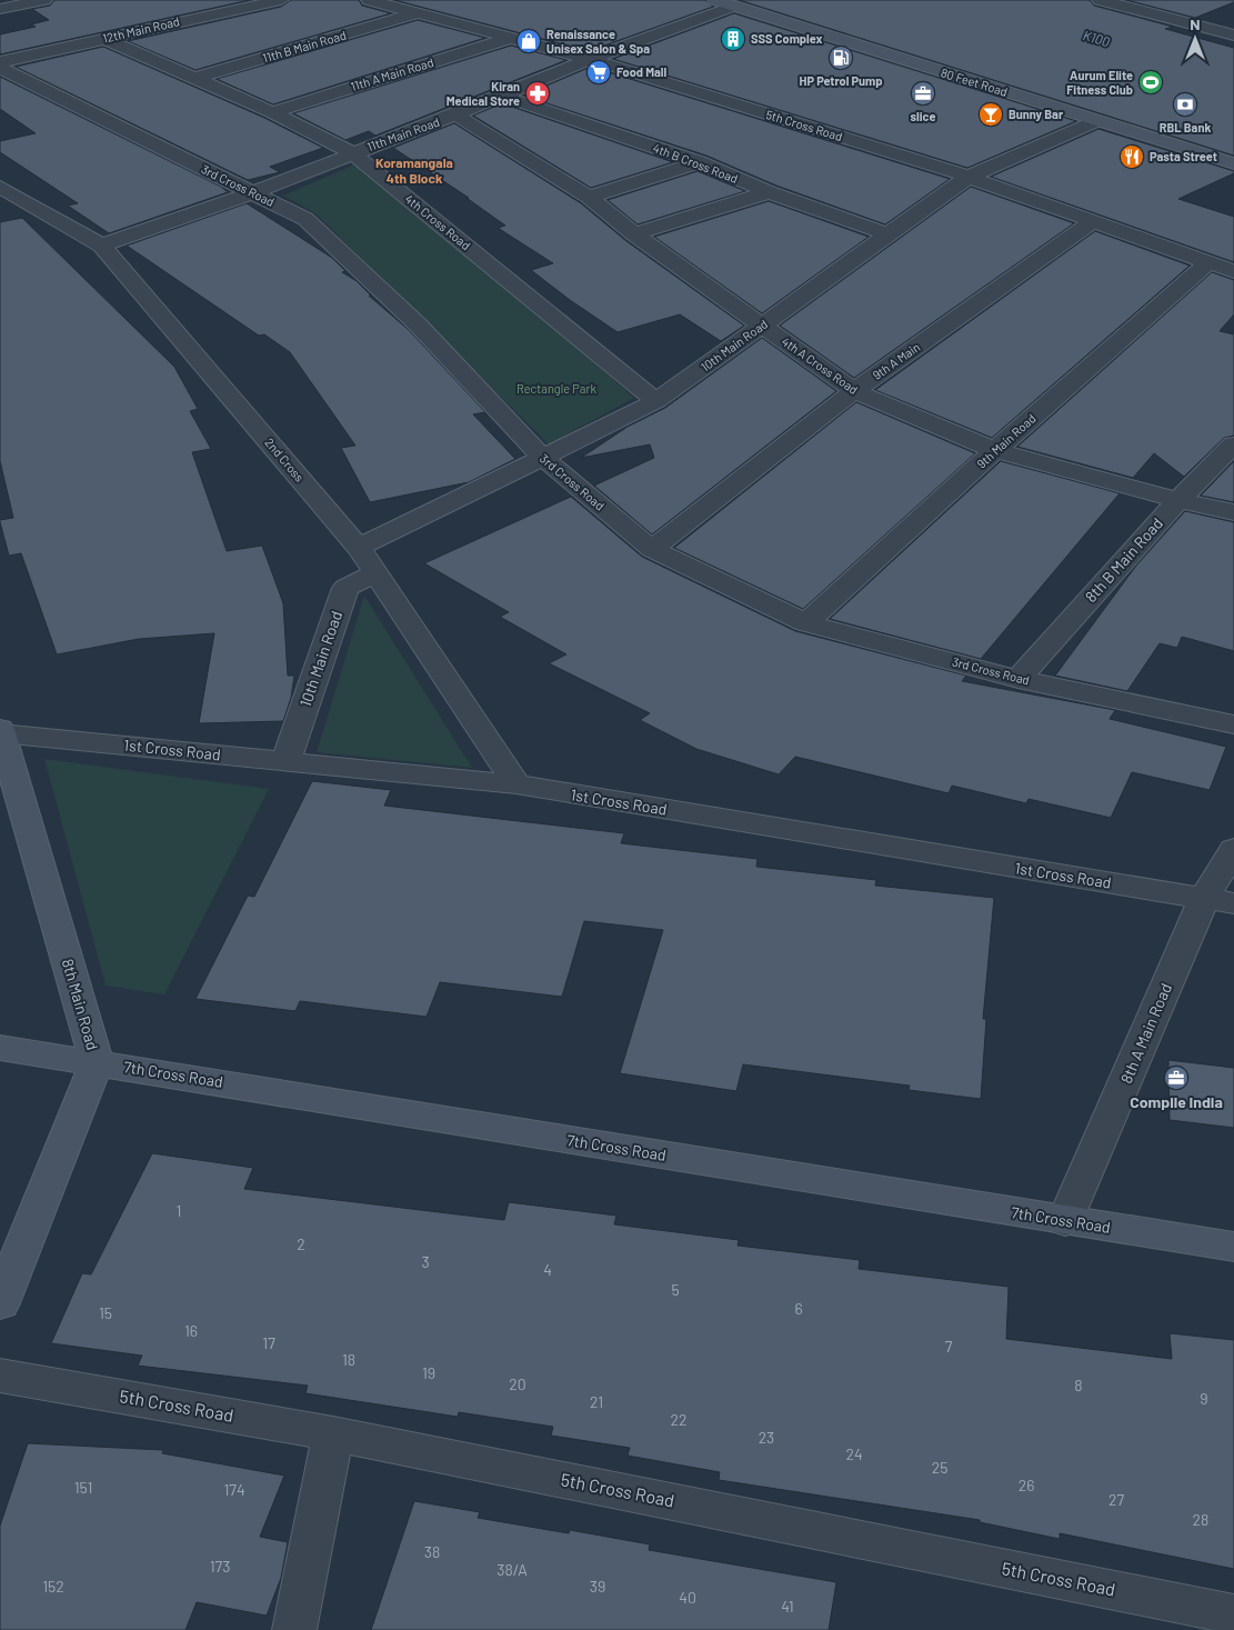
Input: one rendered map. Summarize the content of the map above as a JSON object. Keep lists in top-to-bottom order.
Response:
{
  "streets": {
    "main road": ["80 Feet Road", "8th Main Road", "7th Cross Road"],
    "street": [
      "12th Main Road",
      "11th B Main Road",
      "11th A Main Road",
      "5th Cross Road",
      "11th Main Road",
      "4th B Cross Road",
      "3rd Cross Road",
      "4th Cross Road",
      "10th Main Road",
      "9th A Main",
      "4th A Cross Road",
      "9th Main Road",
      "2nd Cross",
      "8th B Main Road",
      "1st Cross Road",
      "8th A Main Road"
    ]
  },
  "crossings": [
    ["12th Main Road", "4th Cross Road"],
    ["11th B Main Road", "5th Cross Road"],
    ["11th B Main Road", "4th Cross Road"],
    ["11th A Main Road", "5th Cross Road"],
    ["11th A Main Road", "4th Cross Road"],
    ["80 Feet Road", "11th Main Road"],
    ["80 Feet Road", "10th Main Road"],
    ["5th Cross Road", "11th Main Road"],
    ["5th Cross Road", "10th Main Road"],
    ["5th Cross Road", "9th A Main"],
    ["5th Cross Road", "9th Main Road"],
    ["11th Main Road", "4th B Cross Road"],
    ["11th Main Road", "3rd Cross Road"],
    ["11th Main Road", "4th Cross Road"],
    ["11th Main Road", "4th A Cross Road"],
    ["11th Main Road", "2nd Cross"],
    ["4th B Cross Road", "10th Main Road"],
    ["3rd Cross Road", "10th Main Road"],
    ["3rd Cross Road", "9th A Main"],
    ["3rd Cross Road", "9th Main Road"],
    ["3rd Cross Road", "8th B Main Road"],
    ["4th Cross Road", "10th Main Road"],
    ["10th Main Road", "4th A Cross Road"],
    ["10th Main Road", "2nd Cross"],
    ["10th Main Road", "1st Cross Road"],
    ["9th A Main", "4th A Cross Road"],
    ["4th A Cross Road", "9th Main Road"],
    ["4th A Cross Road", "8th B Main Road"],
    ["2nd Cross", "1st Cross Road"],
    ["1st Cross Road", "8th Main Road"],
    ["1st Cross Road", "8th A Main Road"],
    ["8th Main Road", "7th Cross Road"],
    ["8th A Main Road", "7th Cross Road"]
  ],
  "districts": ["Koramangala 4th Block"],
  "water": ["K100"],
  "parks": ["Rectangle Park"],
  "places": {
    "building": ["SSS Complex"],
    "shop": ["Renaissance Unisex Salon & Spa"],
    "fuel station": ["HP Petrol Pump"],
    "supermarket": ["Food Mall"],
    "sports": ["Aurum Elite Fitness Club"],
    "pharmacy": ["Kiran Medical Store"],
    "office": ["slice", "Compile India"],
    "bank": ["RBL Bank"],
    "bar": ["Bunny Bar"],
    "restaurant": ["Pasta Street"]
  },
  "house_numbers": [
    "1",
    "2",
    "3",
    "4",
    "5",
    "6",
    "15",
    "16",
    "17",
    "7",
    "18",
    "19",
    "20",
    "8",
    "9",
    "21",
    "22",
    "23",
    "24",
    "25",
    "26",
    "151",
    "174",
    "27",
    "28",
    "38",
    "173",
    "38/A",
    "152",
    "39",
    "40",
    "41"
  ],
  "north": "top"
}
